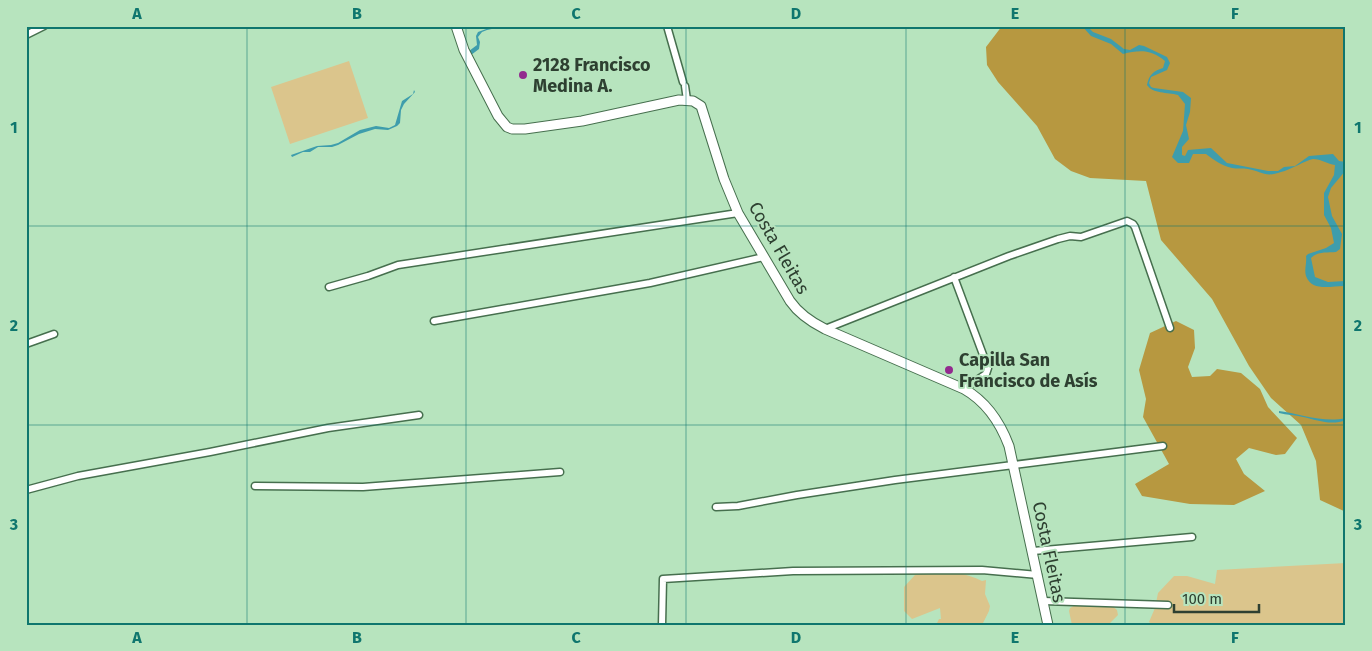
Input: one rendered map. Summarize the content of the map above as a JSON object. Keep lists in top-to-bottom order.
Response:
{
  "streets": {
    "main road": ["Costa Fleitas"]
  },
  "places": ["2128 Francisco Medina A.", "Capilla San Francisco de Asís"],
  "scale_bar": "100 m",
  "grid": {
    "columns": [
      "A",
      "B",
      "C",
      "D",
      "E",
      "F"
    ],
    "rows": ["1", "2", "3"]
  }
}
